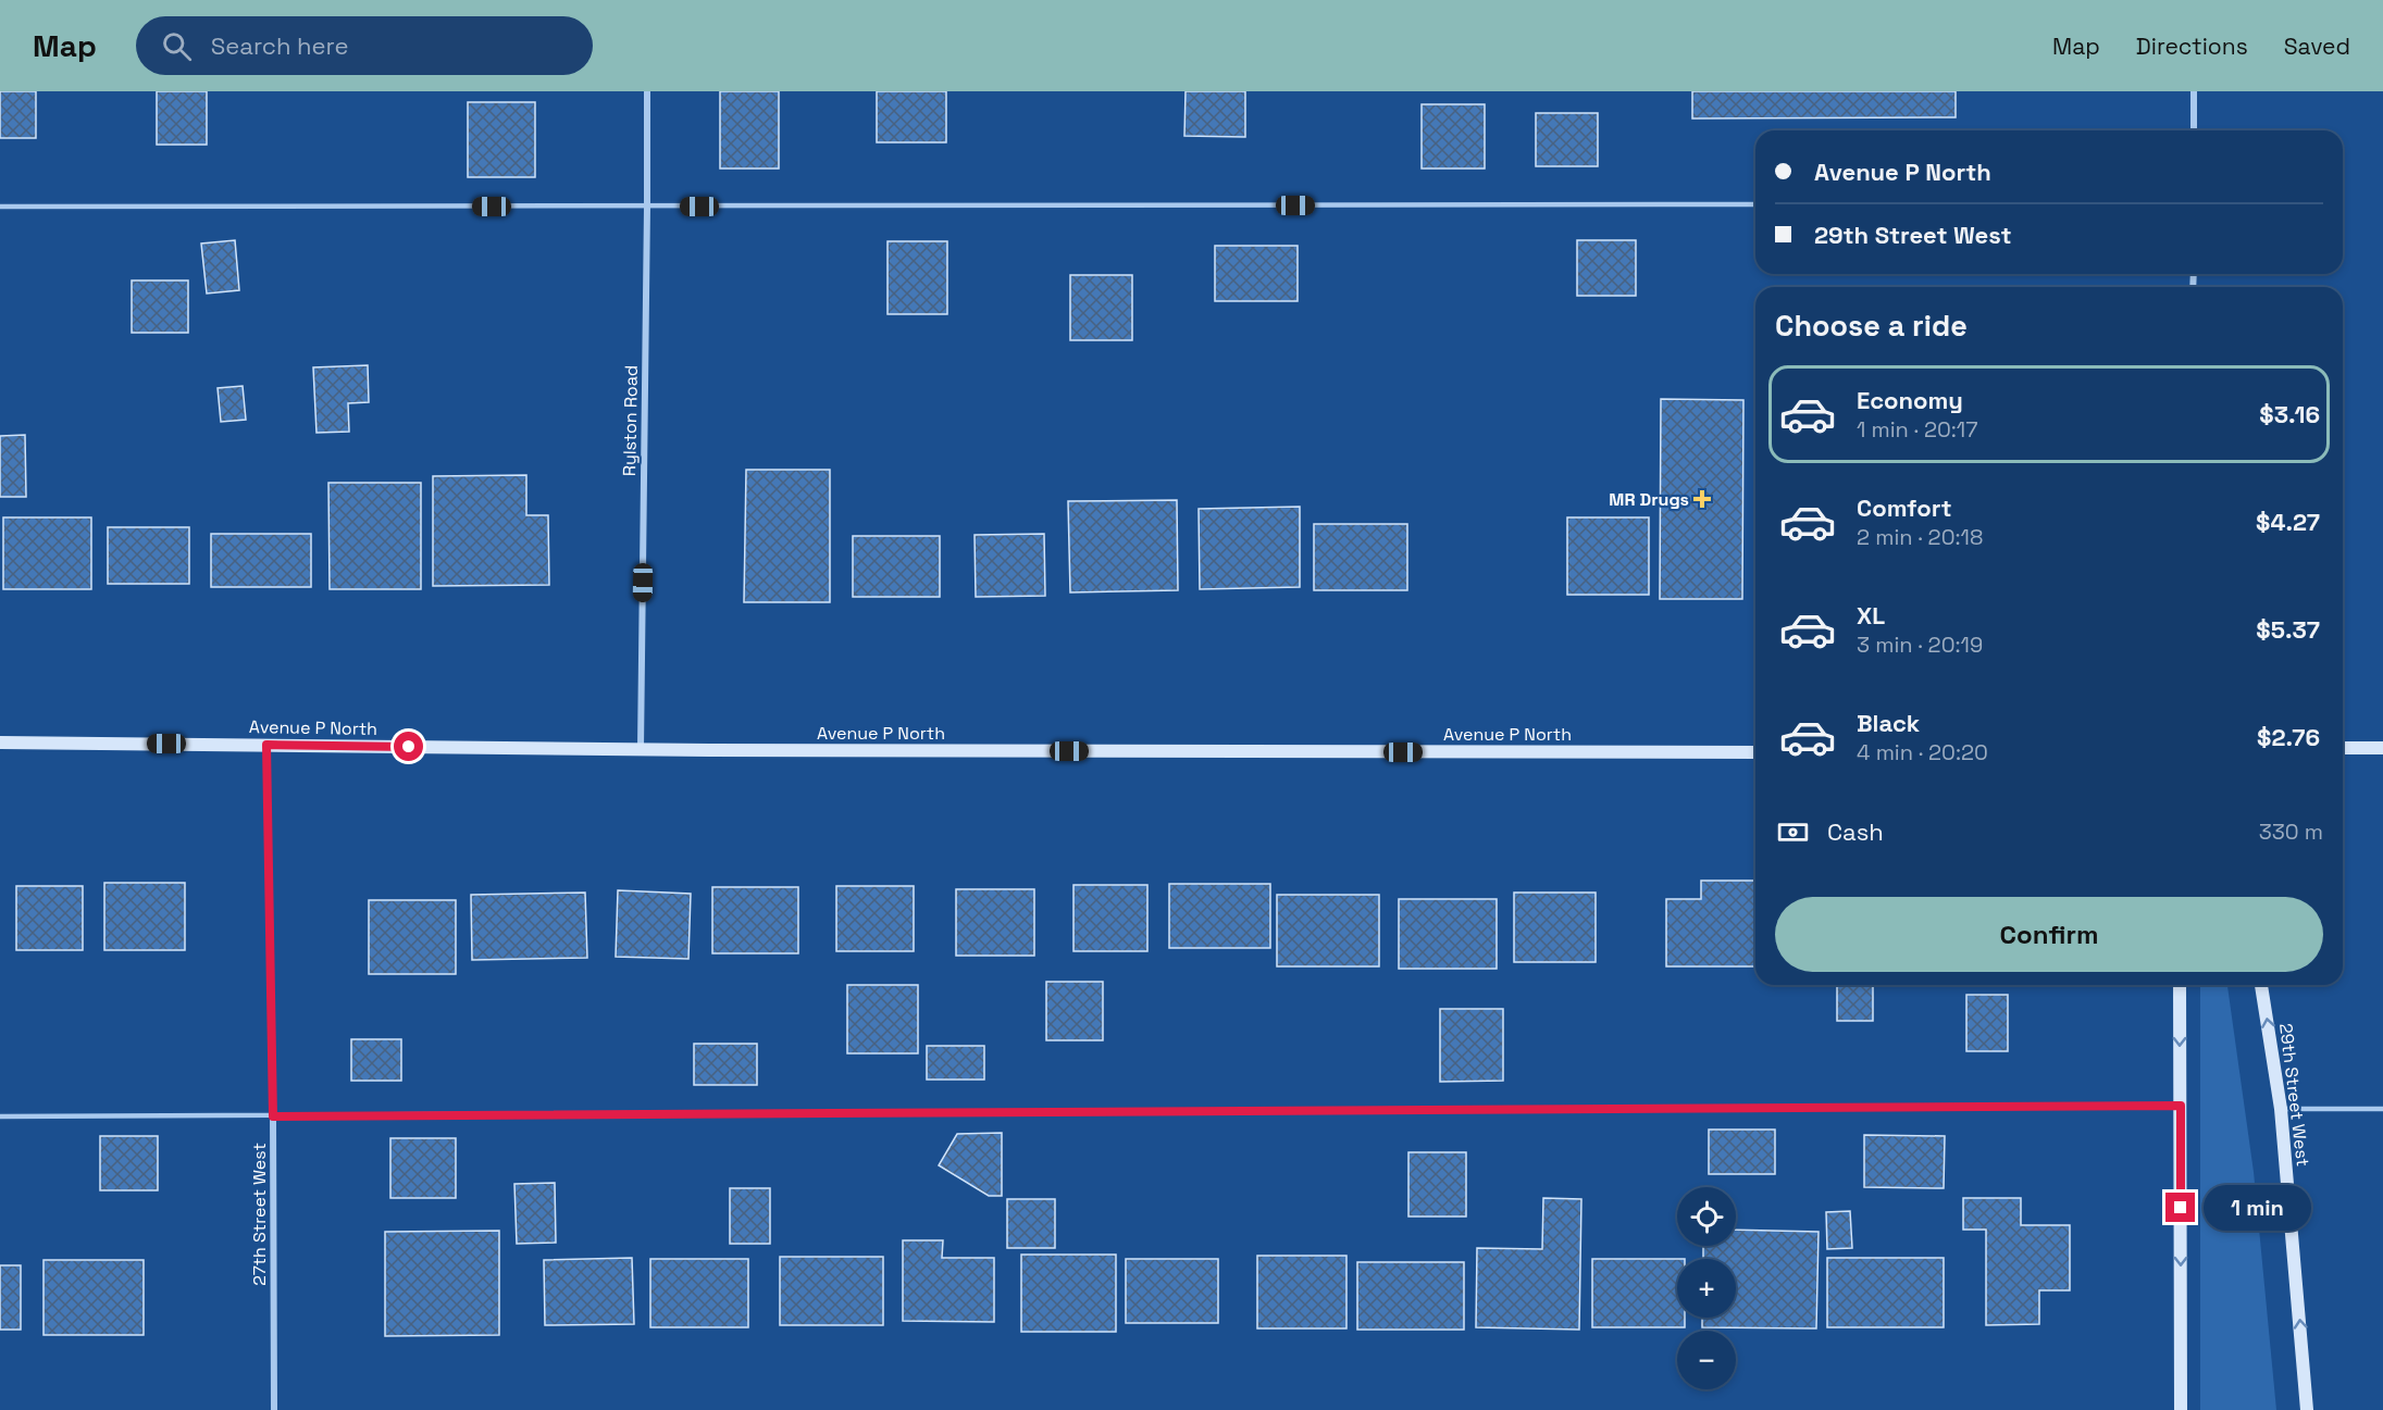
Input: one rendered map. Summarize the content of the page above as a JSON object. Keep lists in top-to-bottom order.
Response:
{
  "streets": {
    "main road": ["Avenue P North", "29th Street West"],
    "street": ["Rylston Road", "27th Street West"]
  },
  "crossings": [
    ["Rylston Road", "Avenue P North"],
    ["Avenue P North", "27th Street West"]
  ],
  "places": {
    "health": ["MR Drugs"]
  },
  "page": {
    "header": "Map",
    "search": "Search here",
    "nav": ["Map", "Directions", "Saved"],
    "banner": ["Avenue P North", "29th Street West"],
    "heading": "Choose a ride",
    "list": [
      {
        "name": "Economy",
        "note": "1 min · 20:17",
        "value": "$3.16"
      },
      {
        "name": "Comfort",
        "note": "2 min · 20:18",
        "value": "$4.27"
      },
      {
        "name": "XL",
        "note": "3 min · 20:19",
        "value": "$5.37"
      },
      {
        "name": "Black",
        "note": "4 min · 20:20",
        "value": "$2.76"
      }
    ],
    "pay": ["Cash", "330 m"],
    "buttons": "Confirm",
    "bubble": "1 min",
    "map_buttons": ["+", "−"]
  }
}
